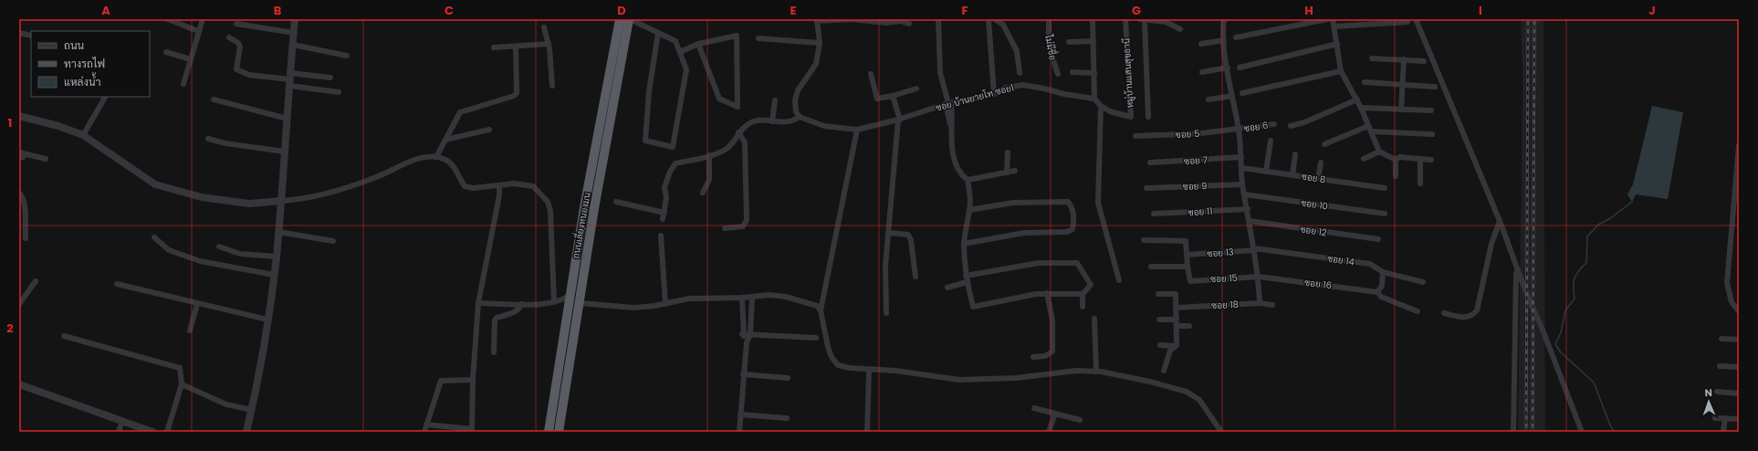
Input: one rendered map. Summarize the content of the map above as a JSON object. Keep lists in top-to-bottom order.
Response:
{
  "streets": {
    "highway": ["ถนนเลี่ยงหนองมน"],
    "street": [
      "ไม่มีชื่อ",
      "หมู่บ้านแสนสุขธานี",
      "ซอย บ้านยายโท ซอย1",
      "ซอย 6",
      "ซอย 5",
      "ซอย 7",
      "ซอย 8",
      "ซอย 9",
      "ซอย 10",
      "ซอย 11",
      "ซอย 12",
      "ซอย 13",
      "ซอย 14",
      "ซอย 15",
      "ซอย 16",
      "ซอย 18"
    ]
  },
  "crossings": [
    ["ซอย 6", "ซอย 5"],
    ["ซอย 13", "ซอย 14"],
    ["ซอย 15", "ซอย 16"]
  ],
  "legend": ["ถนน", "ทางรถไฟ", "แหล่งน้ำ"],
  "north": "top",
  "grid": {
    "columns": [
      "A",
      "B",
      "C",
      "D",
      "E",
      "F",
      "G",
      "H",
      "I",
      "J"
    ],
    "rows": ["1", "2"]
  }
}
